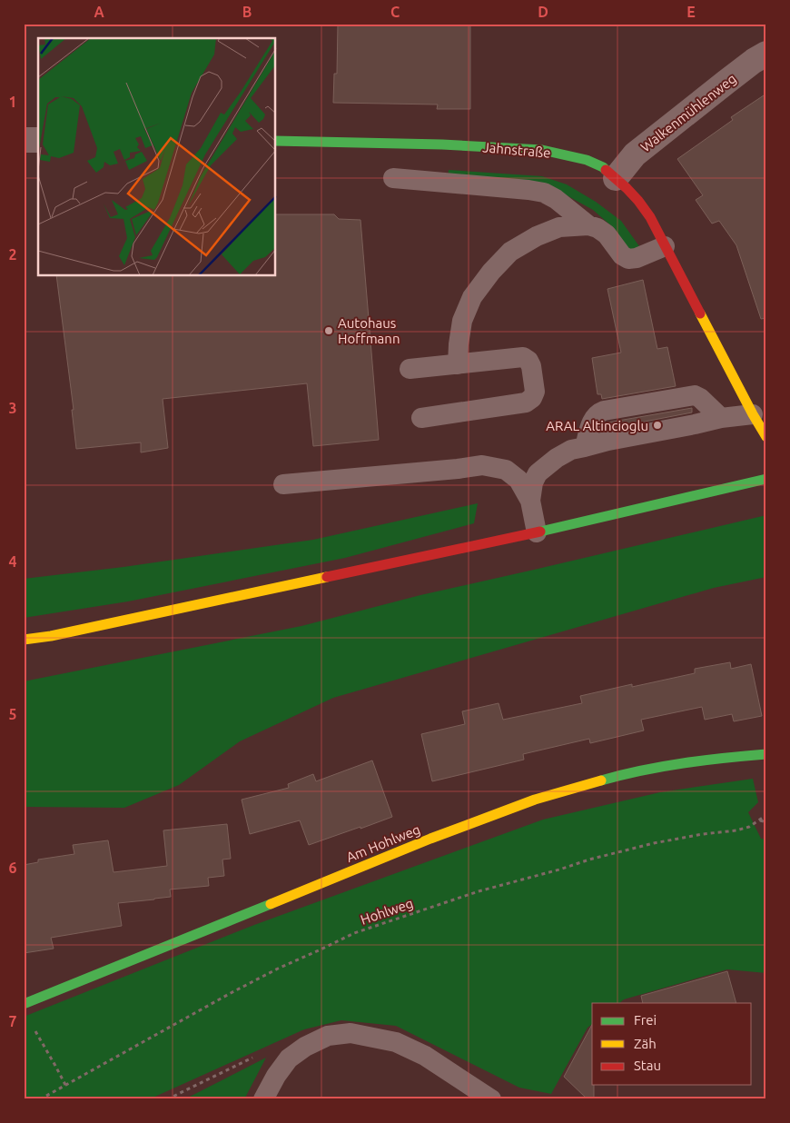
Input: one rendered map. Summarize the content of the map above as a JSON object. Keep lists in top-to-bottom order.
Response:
{
  "streets": {
    "street": ["Walkenmühlenweg", "Jahnstraße", "Am Hohlweg"],
    "path": ["Hohlweg"]
  },
  "crossings": [
    ["Walkenmühlenweg", "Jahnstraße"]
  ],
  "places": ["Autohaus Hoffmann", "ARAL Altincioglu"],
  "legend": ["Frei", "Zäh", "Stau"],
  "grid": {
    "columns": [
      "A",
      "B",
      "C",
      "D",
      "E"
    ],
    "rows": [
      "1",
      "2",
      "3",
      "4",
      "5",
      "6",
      "7"
    ]
  }
}
